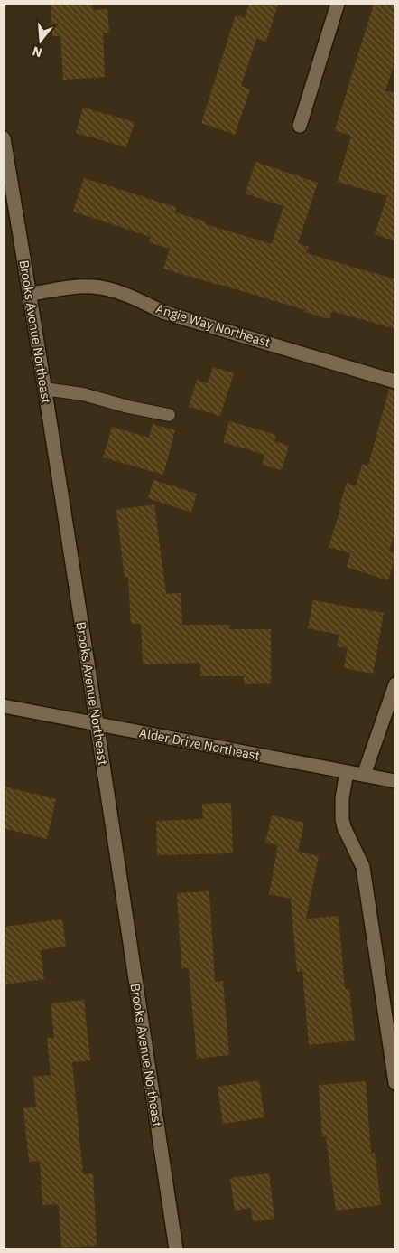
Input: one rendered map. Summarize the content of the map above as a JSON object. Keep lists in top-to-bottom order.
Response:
{
  "streets": {
    "street": ["Angie Way Northeast", "Brooks Avenue Northeast", "Alder Drive Northeast"]
  },
  "crossings": [
    ["Angie Way Northeast", "Brooks Avenue Northeast"],
    ["Brooks Avenue Northeast", "Alder Drive Northeast"]
  ],
  "north": "bottom"
}
